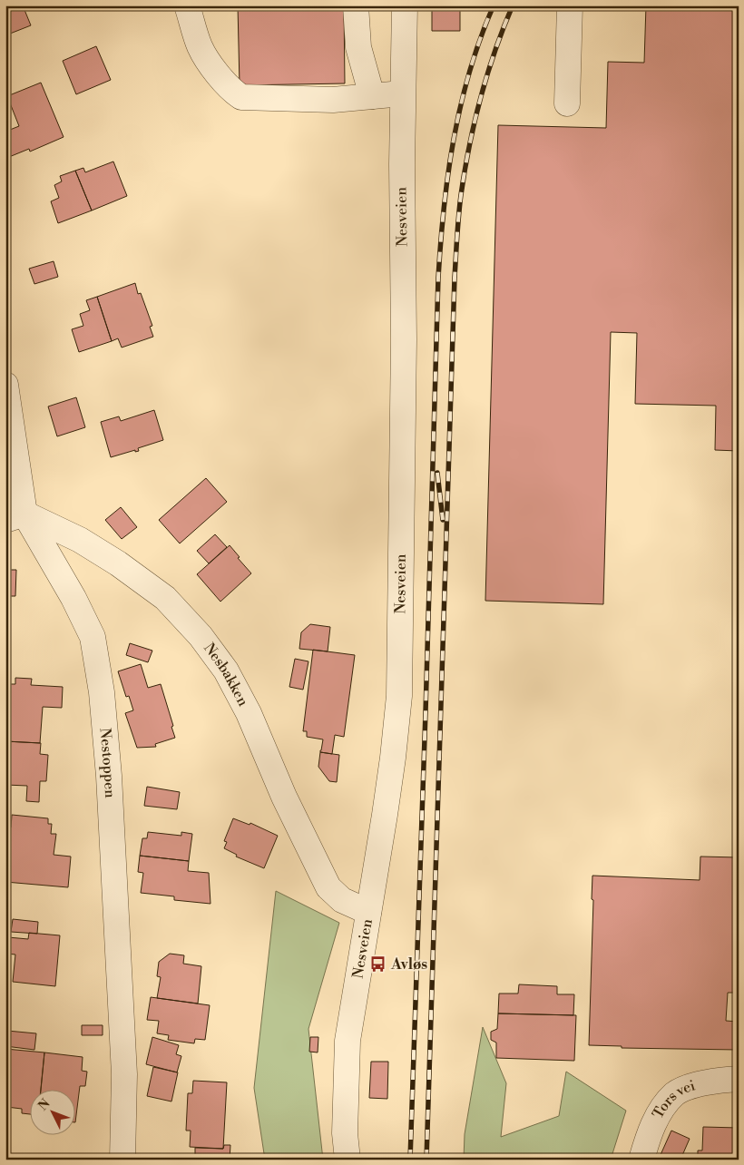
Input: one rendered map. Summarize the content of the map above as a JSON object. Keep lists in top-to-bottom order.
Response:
{
  "streets": {
    "street": [
      "Nesveien",
      "Nesbakken",
      "Nestoppen",
      "Tors vei"
    ]
  },
  "crossings": [
    ["Nesveien", "Nesbakken"],
    ["Nesbakken", "Nestoppen"]
  ],
  "places": {
    "bus stop": ["Avløs"]
  },
  "north": "top left"
}
